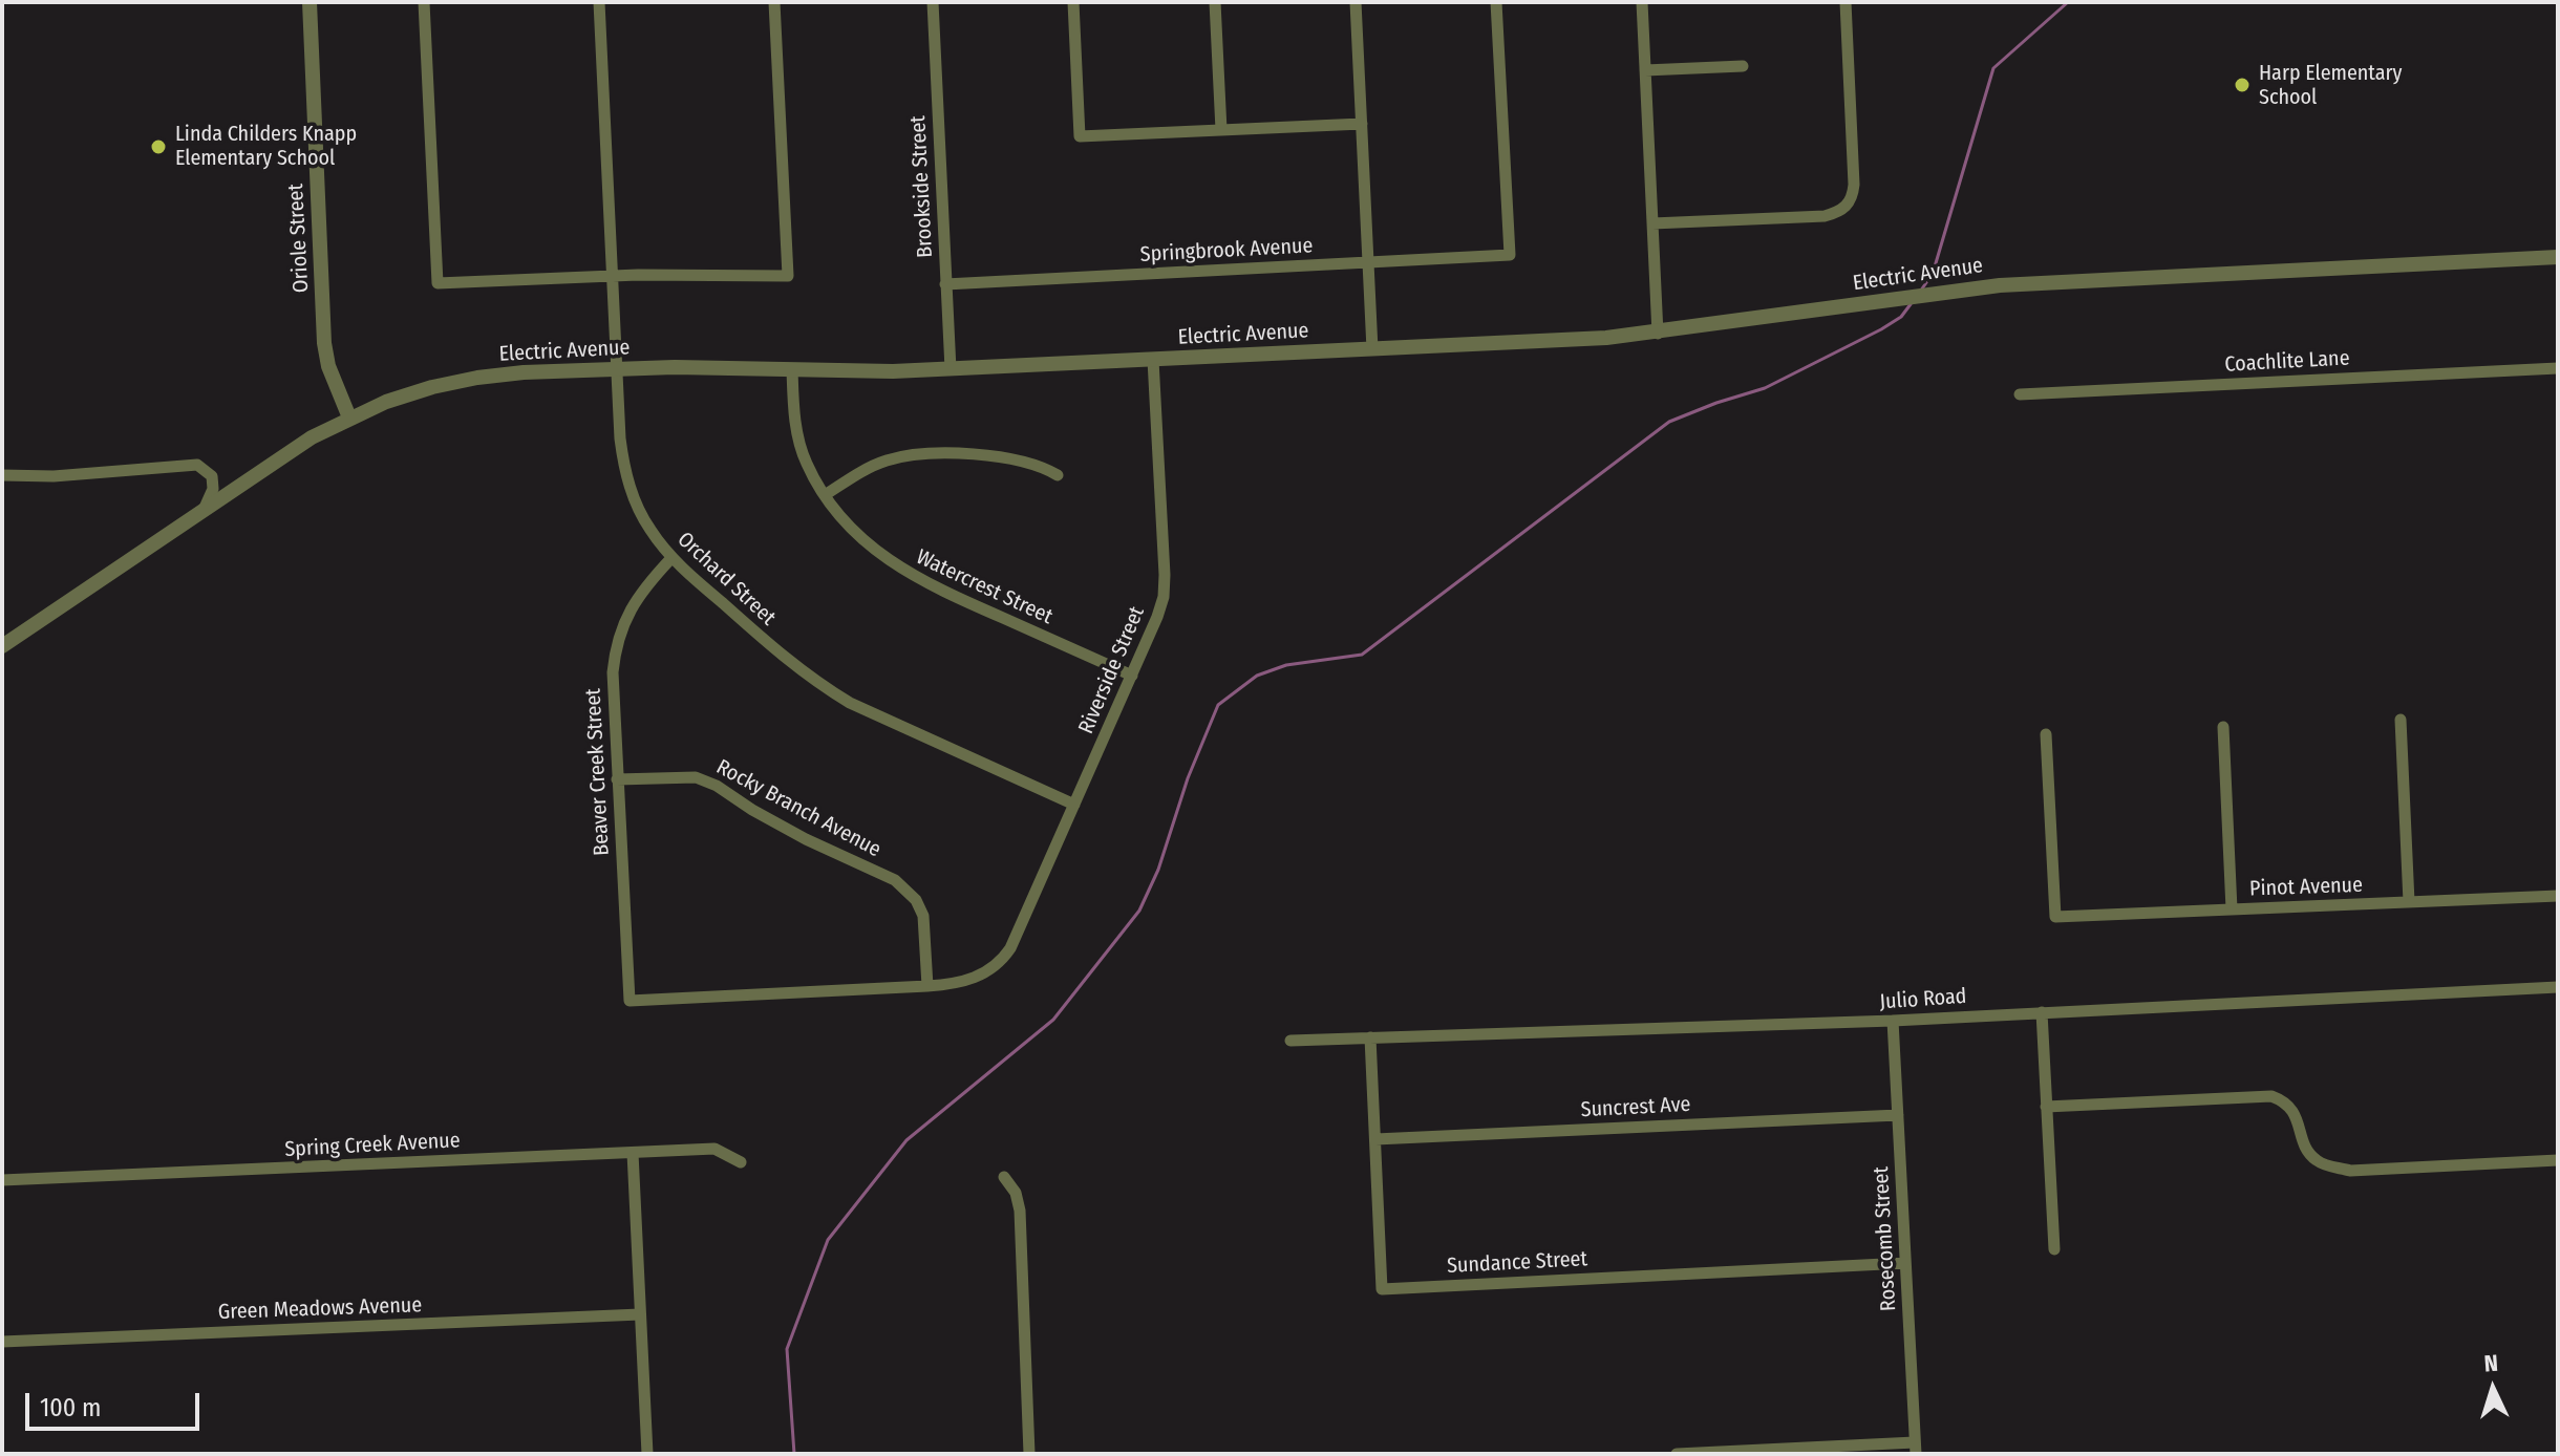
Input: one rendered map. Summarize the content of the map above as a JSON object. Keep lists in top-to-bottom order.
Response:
{
  "streets": {
    "street": [
      "Brookside Street",
      "Oriole Street",
      "Springbrook Avenue",
      "Electric Avenue",
      "Coachlite Lane",
      "Orchard Street",
      "Watercrest Street",
      "Riverside Street",
      "Beaver Creek Street",
      "Rocky Branch Avenue",
      "Pinot Avenue",
      "Julio Road",
      "Suncrest Ave",
      "Spring Creek Avenue",
      "Rosecomb Street",
      "Sundance Street",
      "Green Meadows Avenue"
    ]
  },
  "crossings": [
    ["Brookside Street", "Springbrook Avenue"],
    ["Brookside Street", "Electric Avenue"],
    ["Oriole Street", "Electric Avenue"],
    ["Electric Avenue", "Orchard Street"],
    ["Electric Avenue", "Watercrest Street"],
    ["Electric Avenue", "Riverside Street"],
    ["Orchard Street", "Riverside Street"],
    ["Orchard Street", "Beaver Creek Street"],
    ["Watercrest Street", "Riverside Street"],
    ["Riverside Street", "Beaver Creek Street"],
    ["Riverside Street", "Rocky Branch Avenue"],
    ["Beaver Creek Street", "Rocky Branch Avenue"],
    ["Julio Road", "Rosecomb Street"],
    ["Julio Road", "Sundance Street"],
    ["Suncrest Ave", "Rosecomb Street"],
    ["Suncrest Ave", "Sundance Street"],
    ["Rosecomb Street", "Sundance Street"]
  ],
  "places": ["Harp Elementary School", "Linda Childers Knapp Elementary School"],
  "scale_bar": "100 m",
  "north": "top"
}
